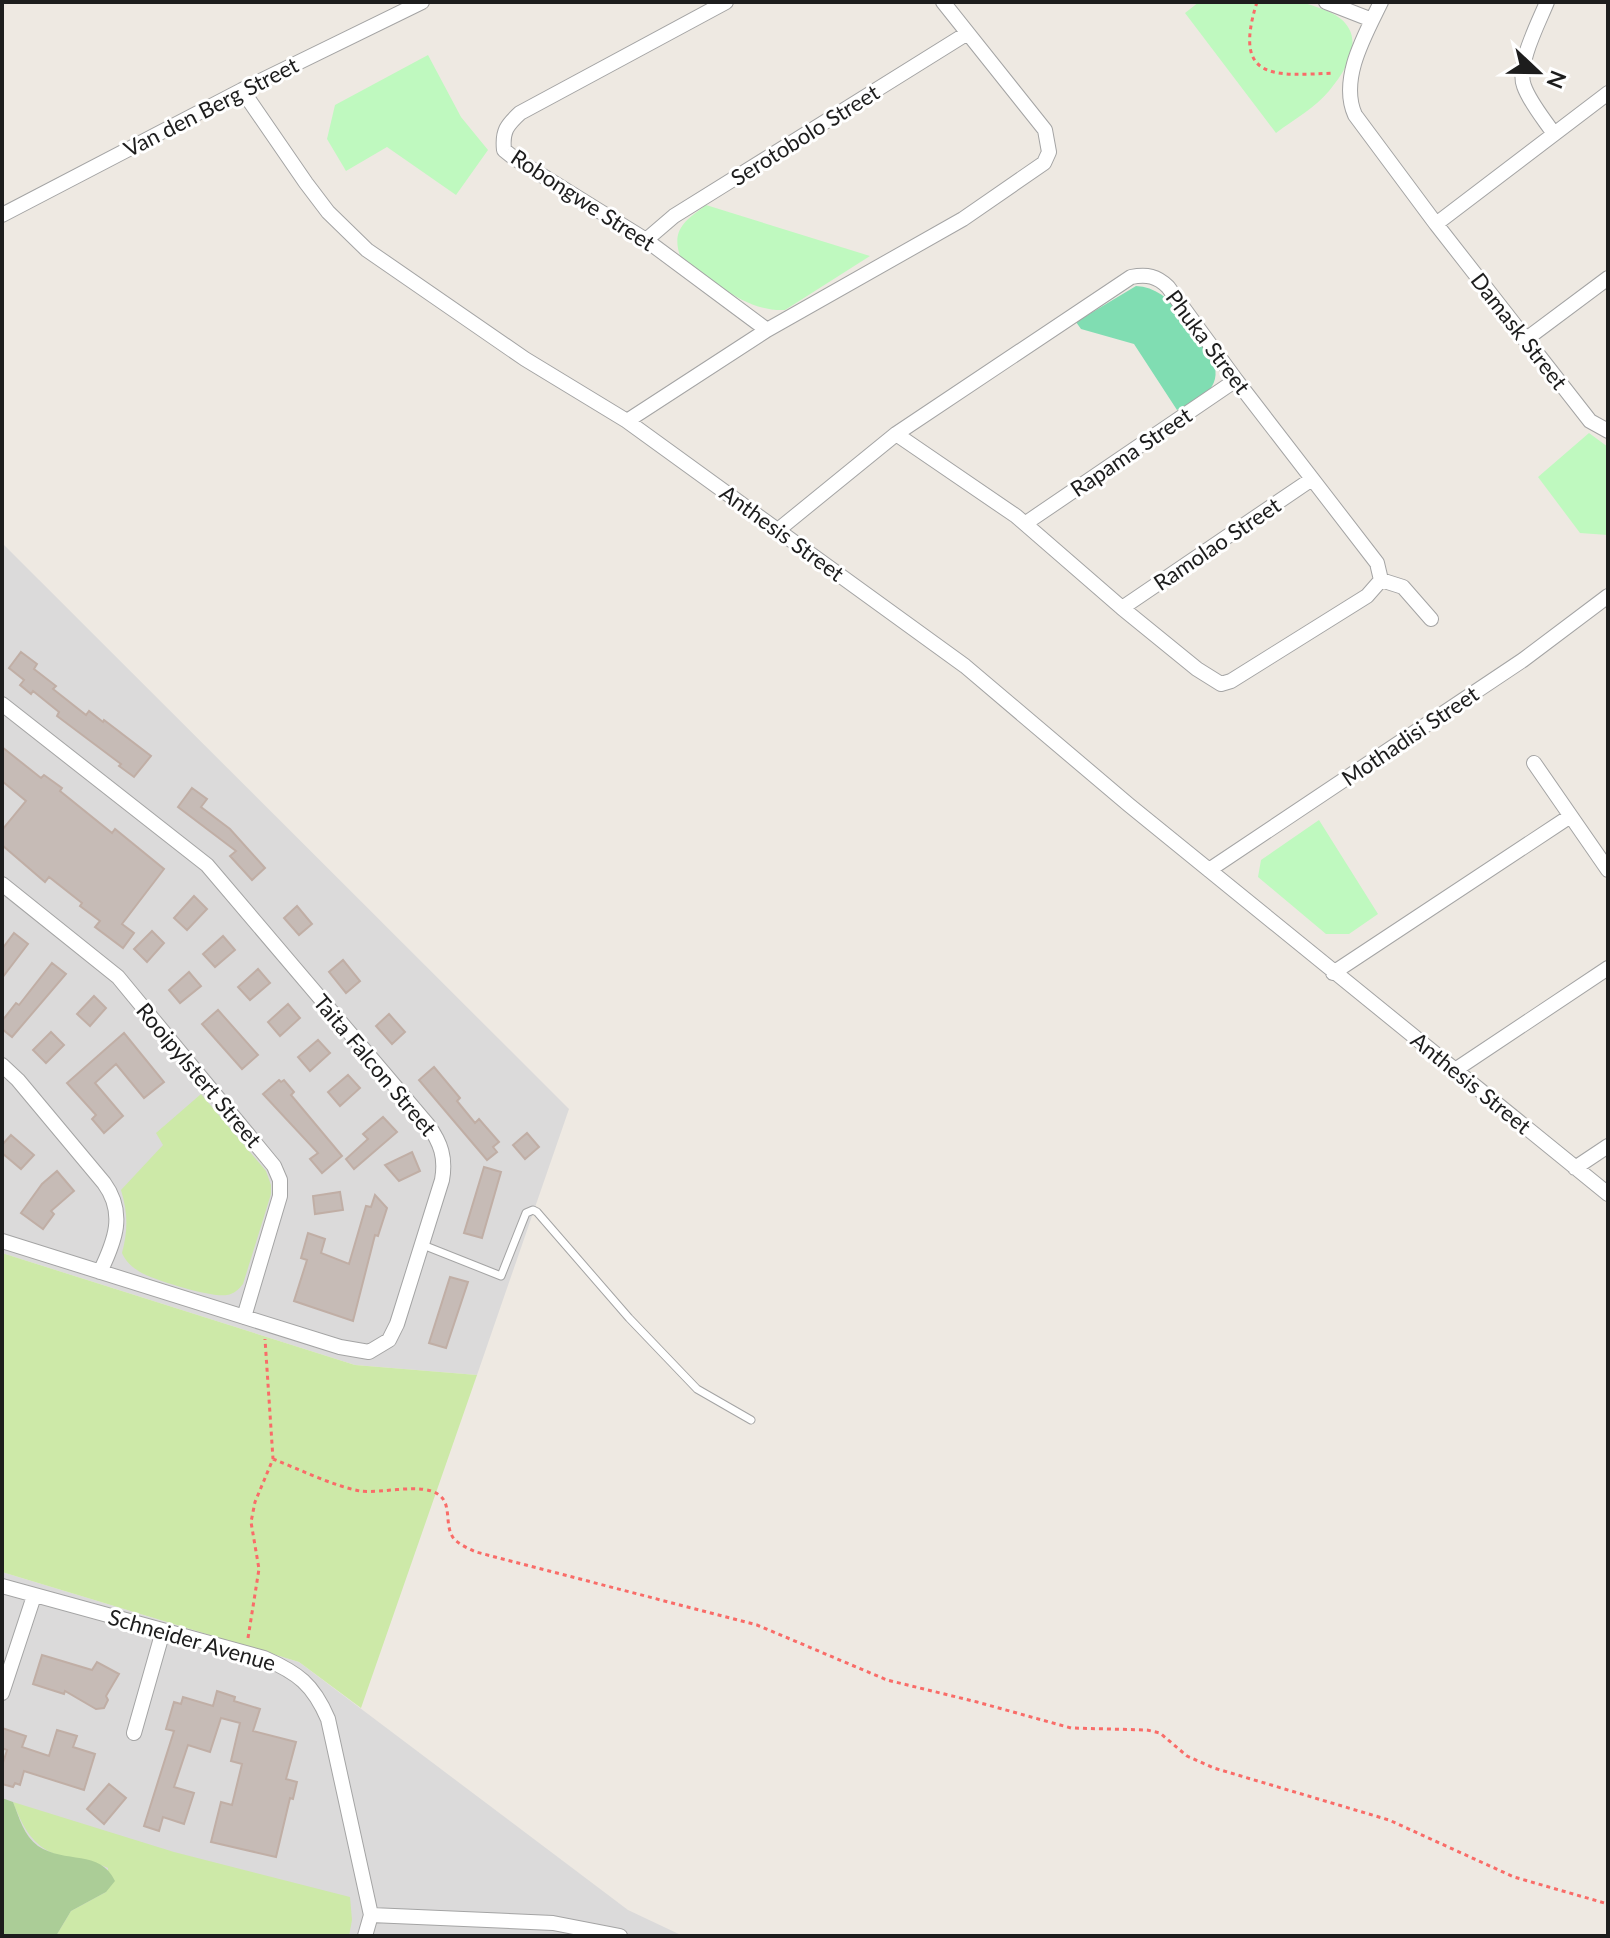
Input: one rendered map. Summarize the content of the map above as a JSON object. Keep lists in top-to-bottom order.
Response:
{
  "streets": {
    "street": [
      "Van den Berg Street",
      "Serotobolo Street",
      "Robongwe Street",
      "Damask Street",
      "Phuka Street",
      "Rapama Street",
      "Anthesis Street",
      "Ramolao Street",
      "Mothadisi Street",
      "Taita Falcon Street",
      "Rooipylstert Street",
      "Schneider Avenue"
    ]
  },
  "crossings": [
    ["Van den Berg Street", "Anthesis Street"],
    ["Serotobolo Street", "Robongwe Street"],
    ["Phuka Street", "Rapama Street"],
    ["Phuka Street", "Anthesis Street"],
    ["Phuka Street", "Ramolao Street"],
    ["Anthesis Street", "Mothadisi Street"],
    ["Taita Falcon Street", "Rooipylstert Street"]
  ],
  "north": "right"
}
